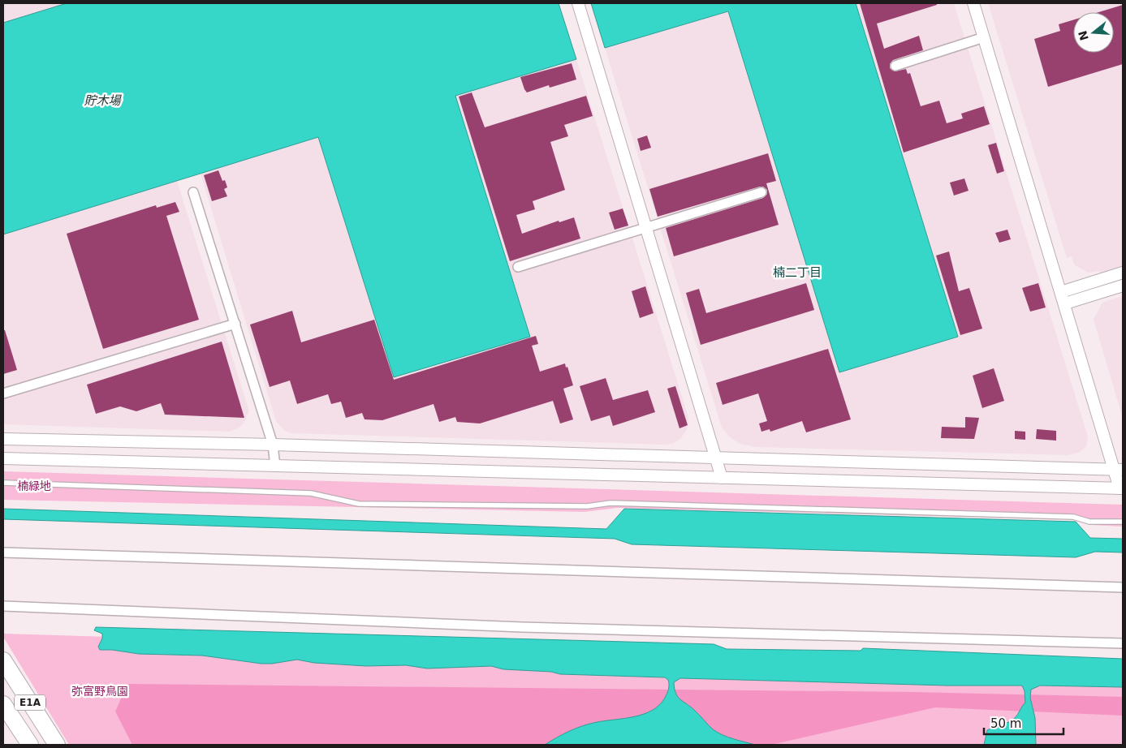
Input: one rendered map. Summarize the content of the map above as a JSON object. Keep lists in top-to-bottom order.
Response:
{
  "streets": {
    "highway": ["E1A"]
  },
  "districts": ["楠二丁目"],
  "water": ["貯木場"],
  "parks": ["楠緑地", "弥富野鳥園"],
  "scale_bar": "50 m",
  "north": "left"
}
